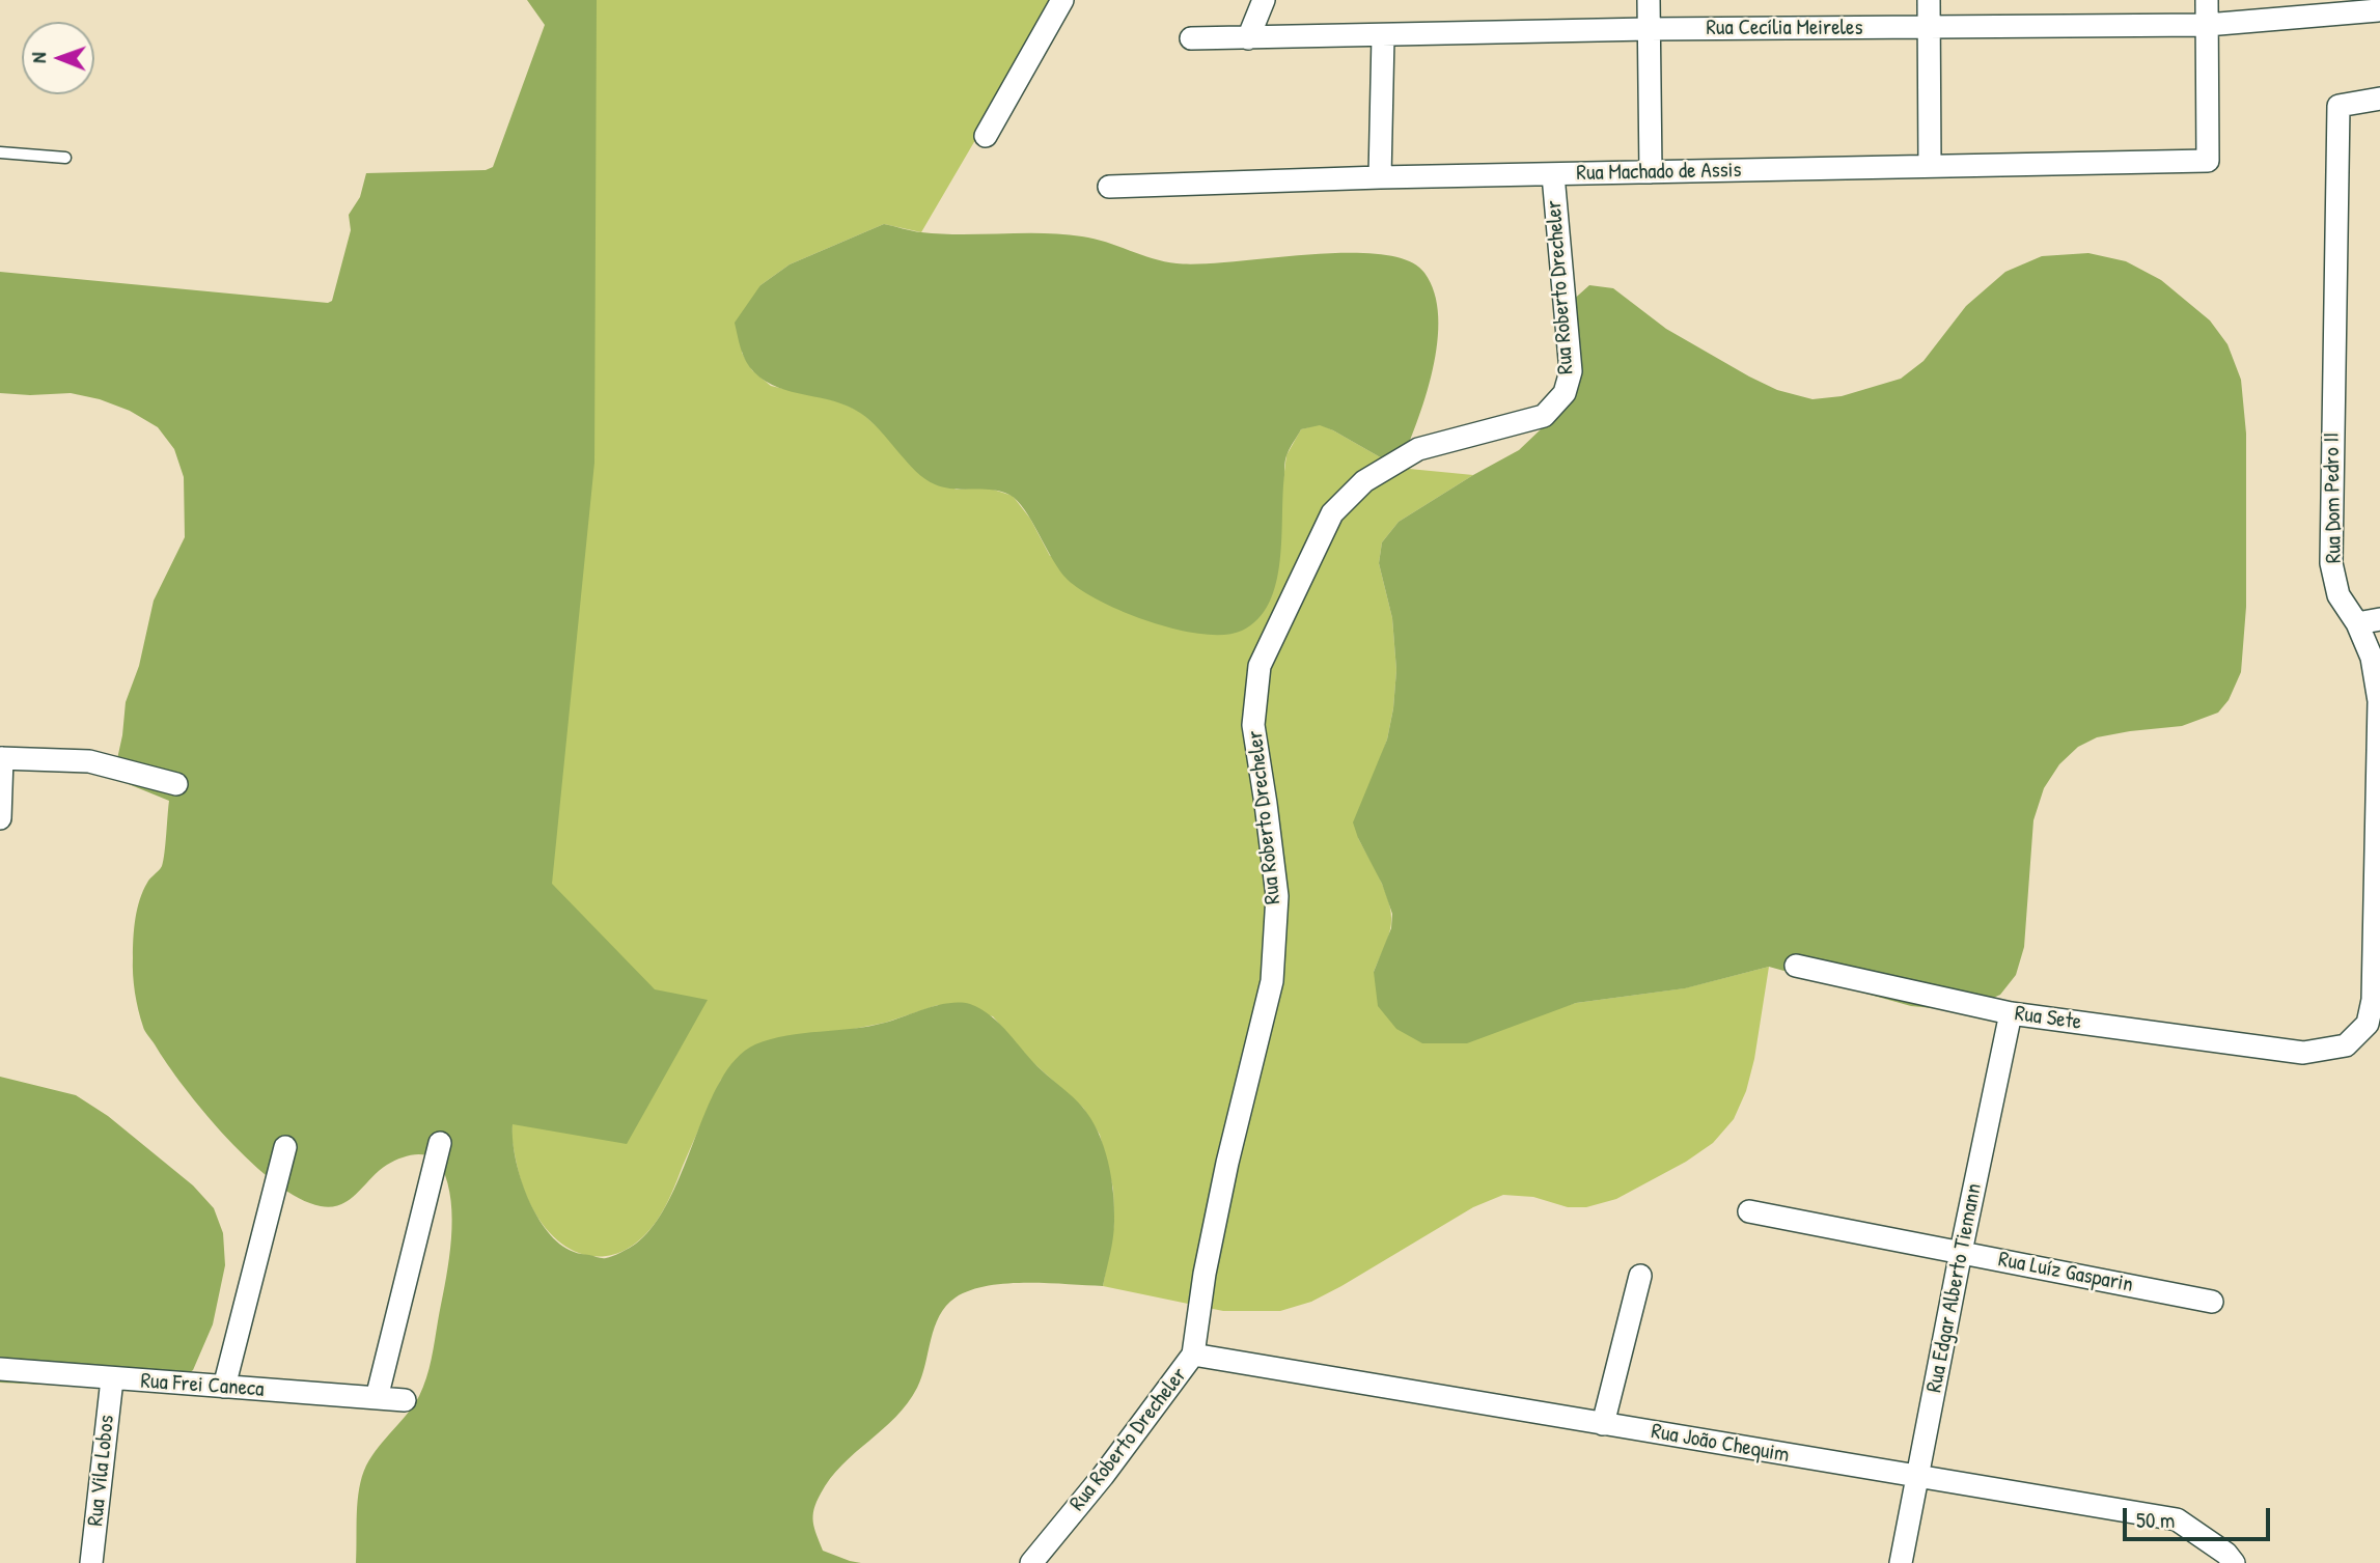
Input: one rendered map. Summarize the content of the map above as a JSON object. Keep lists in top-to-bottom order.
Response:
{
  "streets": {
    "street": [
      "Rua Cecília Meireles",
      "Rua Machado de Assis",
      "Rua Roberto Drecheler",
      "Rua Dom Pedro II",
      "Rua Sete",
      "Rua Luíz Gasparin",
      "Rua Edgar Alberto Tiemann",
      "Rua Frei Caneca",
      "Rua João Chequim",
      "Rua Vila Lobos"
    ]
  },
  "crossings": [
    ["Rua Cecília Meireles", "Rua Machado de Assis"],
    ["Rua Machado de Assis", "Rua Roberto Drecheler"],
    ["Rua Roberto Drecheler", "Rua João Chequim"],
    ["Rua Dom Pedro II", "Rua Sete"],
    ["Rua Sete", "Rua Edgar Alberto Tiemann"],
    ["Rua Luíz Gasparin", "Rua Edgar Alberto Tiemann"],
    ["Rua Edgar Alberto Tiemann", "Rua João Chequim"],
    ["Rua Frei Caneca", "Rua Vila Lobos"]
  ],
  "scale_bar": "50 m",
  "north": "left"
}
